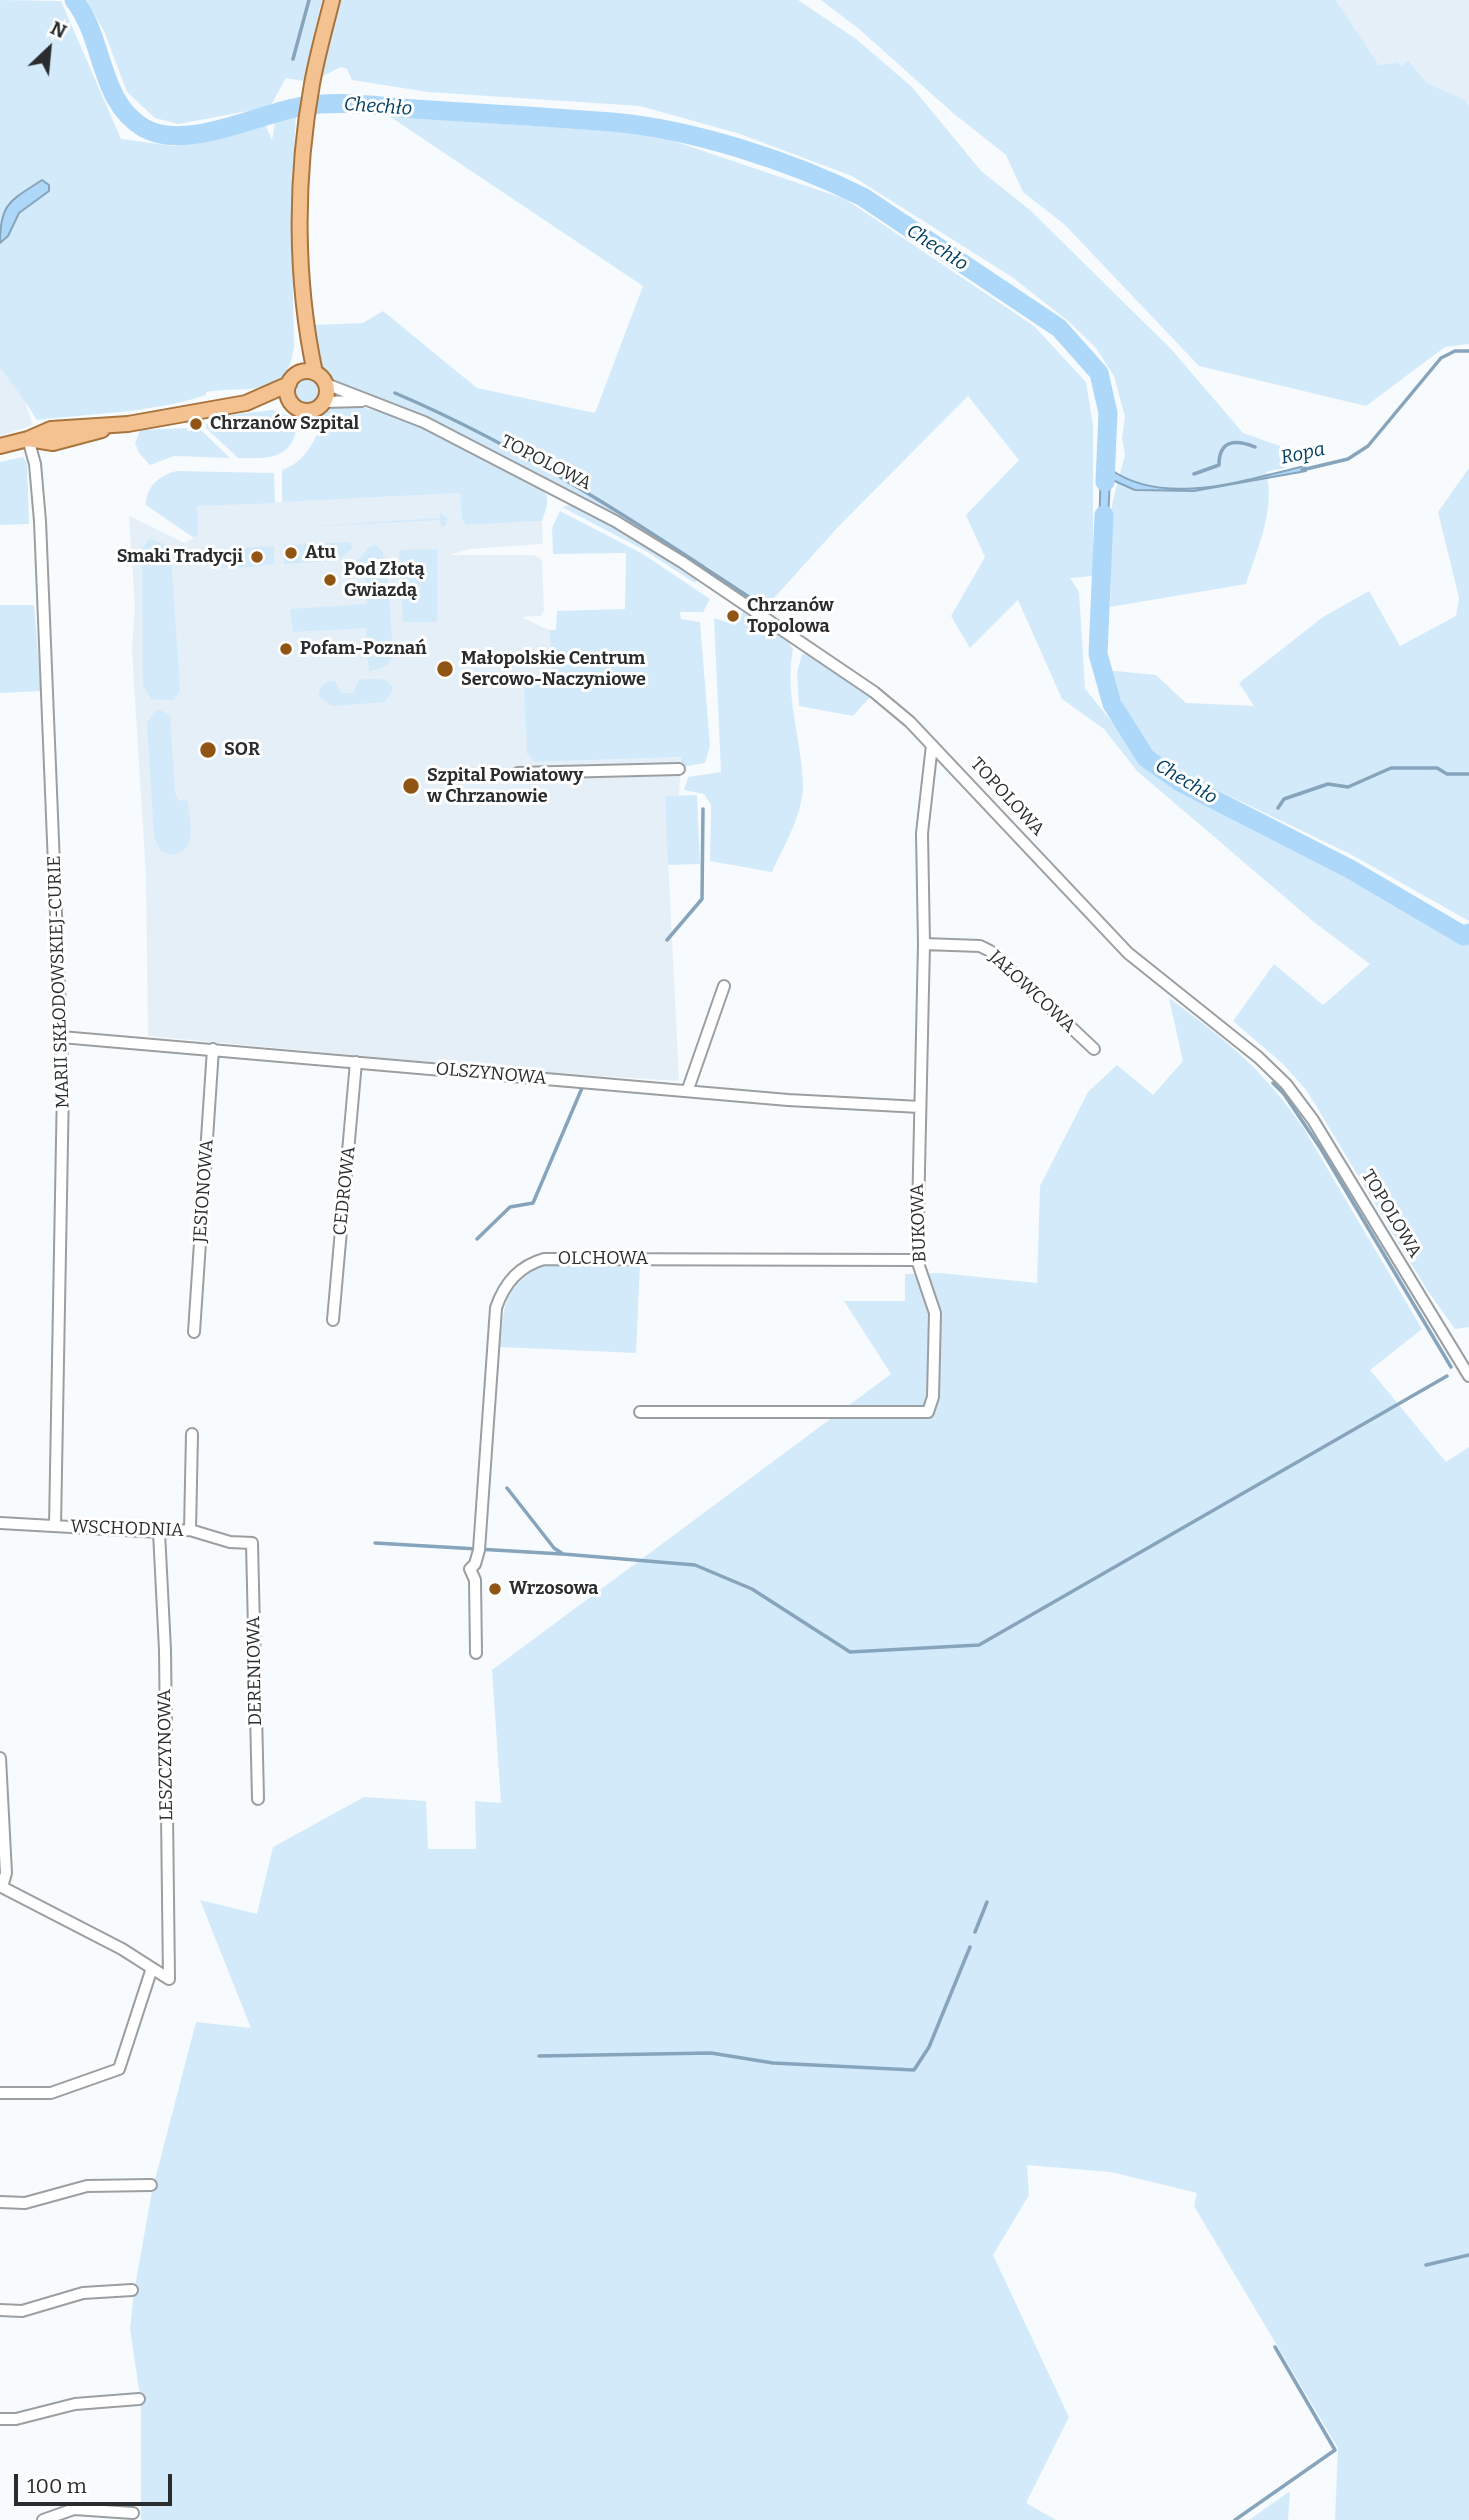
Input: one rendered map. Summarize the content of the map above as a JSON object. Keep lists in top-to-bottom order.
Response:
{
  "streets": {
    "street": [
      "TOPOLOWA",
      "MARII SKŁODOWSKIEJ-CURIE",
      "JAŁOWCOWA",
      "OLSZYNOWA",
      "JESIONOWA",
      "CEDROWA",
      "BUKOWA",
      "OLCHOWA",
      "WSCHODNIA",
      "DERENIOWA",
      "LESZCZYNOWA"
    ]
  },
  "crossings": [
    ["TOPOLOWA", "BUKOWA"],
    ["MARII SKŁODOWSKIEJ-CURIE", "OLSZYNOWA"],
    ["MARII SKŁODOWSKIEJ-CURIE", "WSCHODNIA"],
    ["JAŁOWCOWA", "BUKOWA"],
    ["OLSZYNOWA", "JESIONOWA"],
    ["OLSZYNOWA", "CEDROWA"],
    ["OLSZYNOWA", "BUKOWA"],
    ["BUKOWA", "OLCHOWA"],
    ["WSCHODNIA", "DERENIOWA"],
    ["WSCHODNIA", "LESZCZYNOWA"]
  ],
  "water": ["Chechło", "Ropa"],
  "places": [
    "Chrzanów Szpital",
    "Atu",
    "Smaki Tradycji",
    "Pod Złotą Gwiazdą",
    "Chrzanów Topolowa",
    "Pofam-Poznań",
    "Małopolskie Centrum Sercowo-Naczyniowe",
    "SOR",
    "Szpital Powiatowy w Chrzanowie",
    "Wrzosowa"
  ],
  "scale_bar": "100 m",
  "north": "top right"
}
